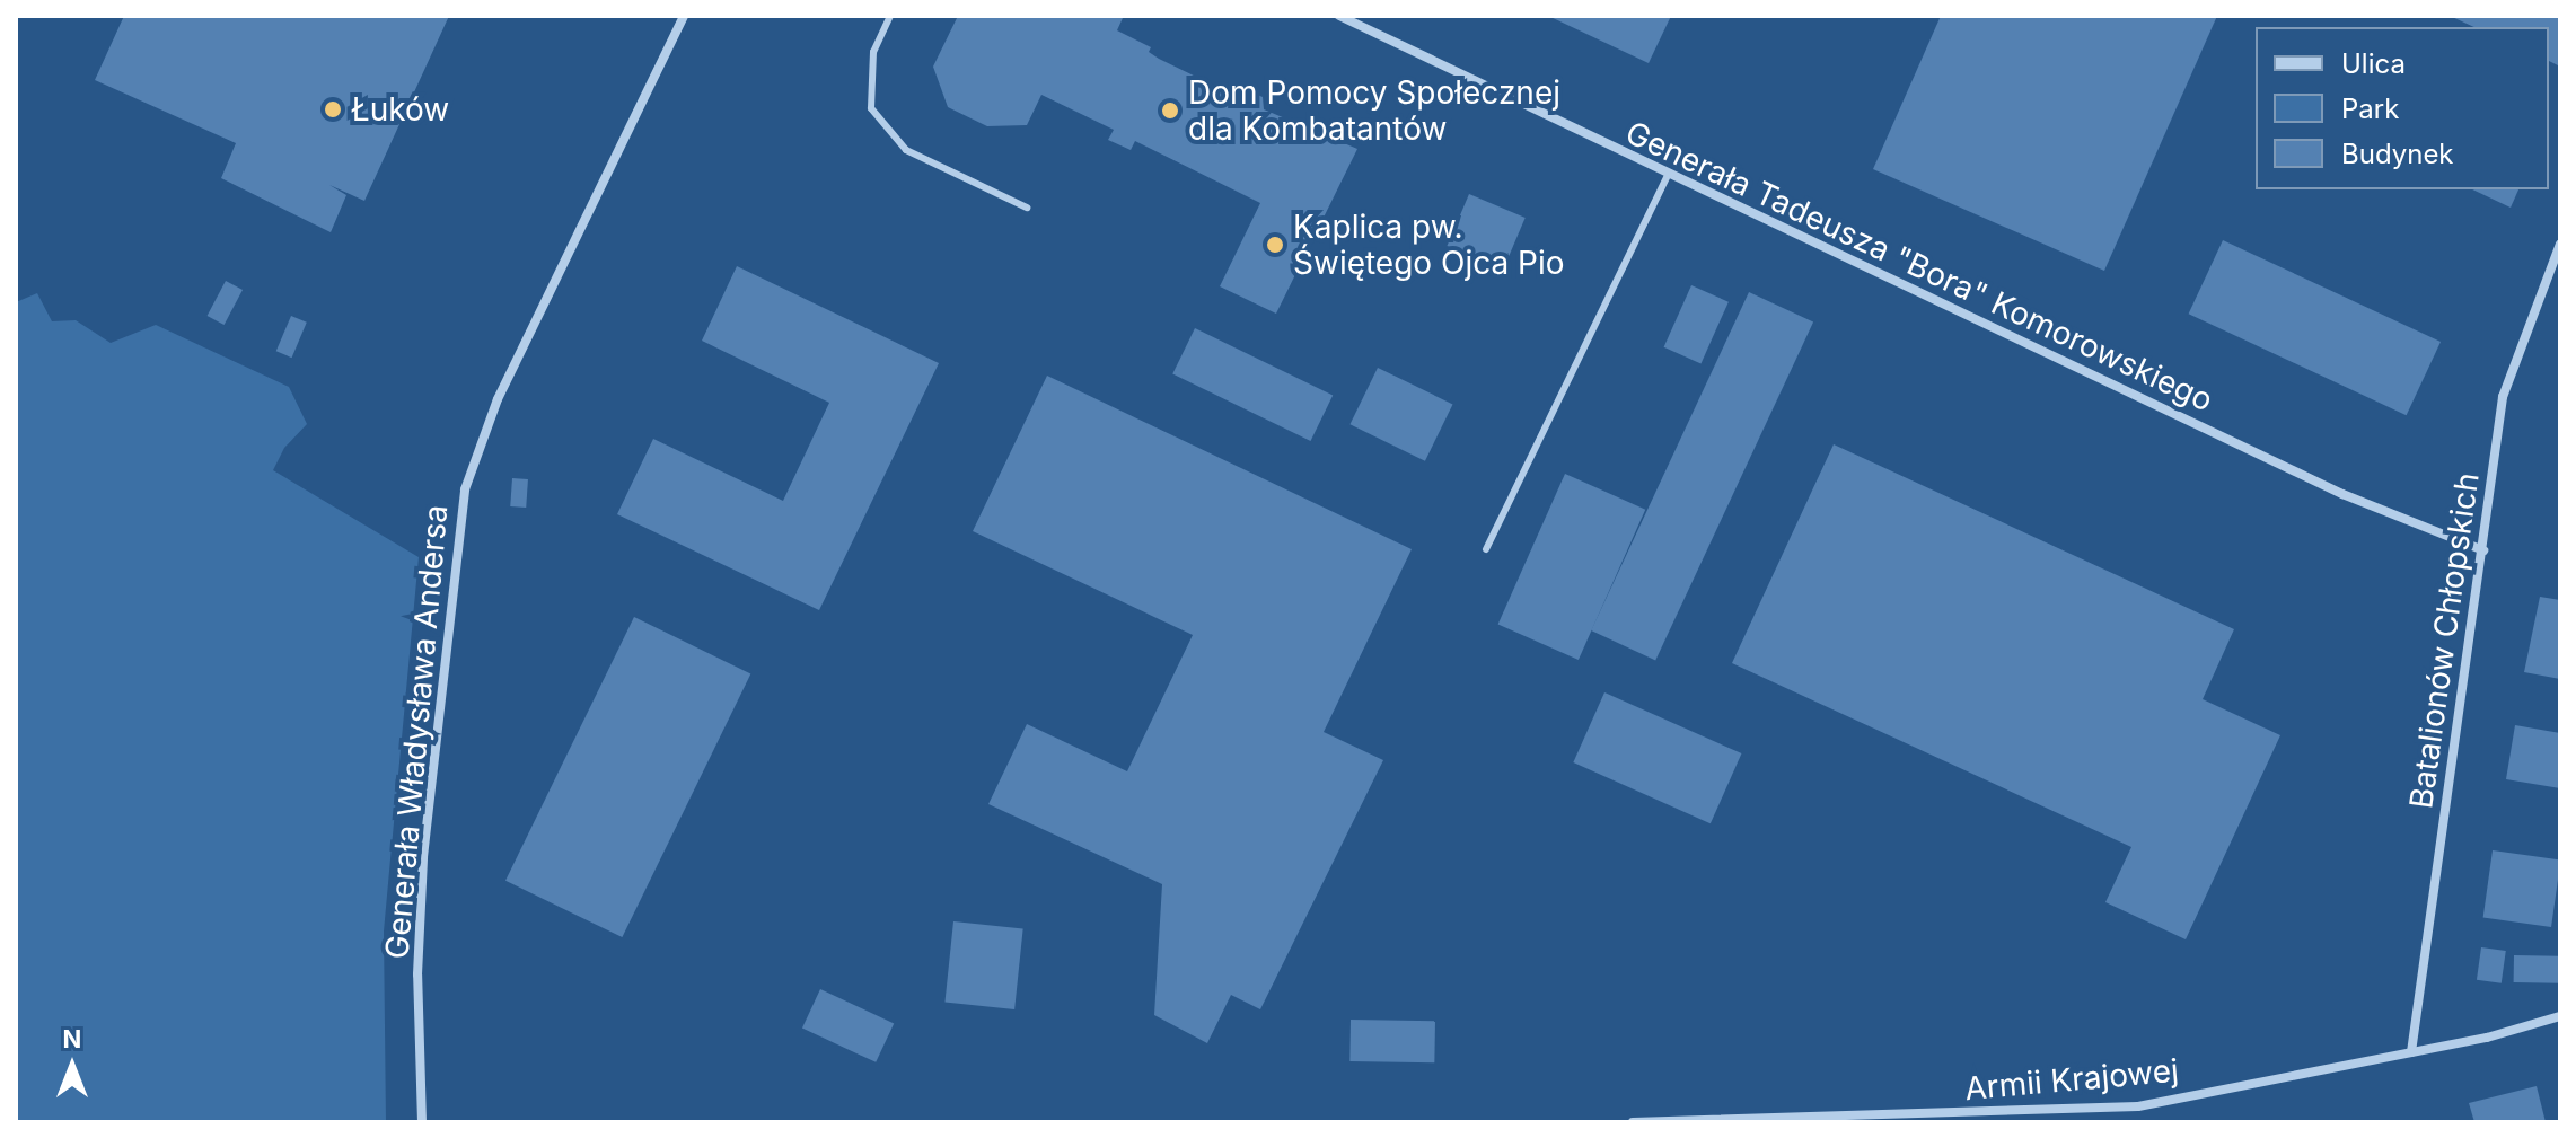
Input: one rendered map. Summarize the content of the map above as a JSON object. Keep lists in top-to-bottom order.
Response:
{
  "streets": {
    "street": [
      "Generała Tadeusza \"Bora\" Komorowskiego",
      "Batalionów Chłopskich",
      "Generała Władysława Andersa",
      "Armii Krajowej"
    ]
  },
  "crossings": [
    ["Generała Tadeusza \"Bora\" Komorowskiego", "Batalionów Chłopskich"],
    ["Batalionów Chłopskich", "Armii Krajowej"]
  ],
  "places": ["Łuków", "Dom Pomocy Społecznej dla Kombatantów", "Kaplica pw. Świętego Ojca Pio"],
  "legend": ["Ulica", "Park", "Budynek"],
  "north": "top"
}
